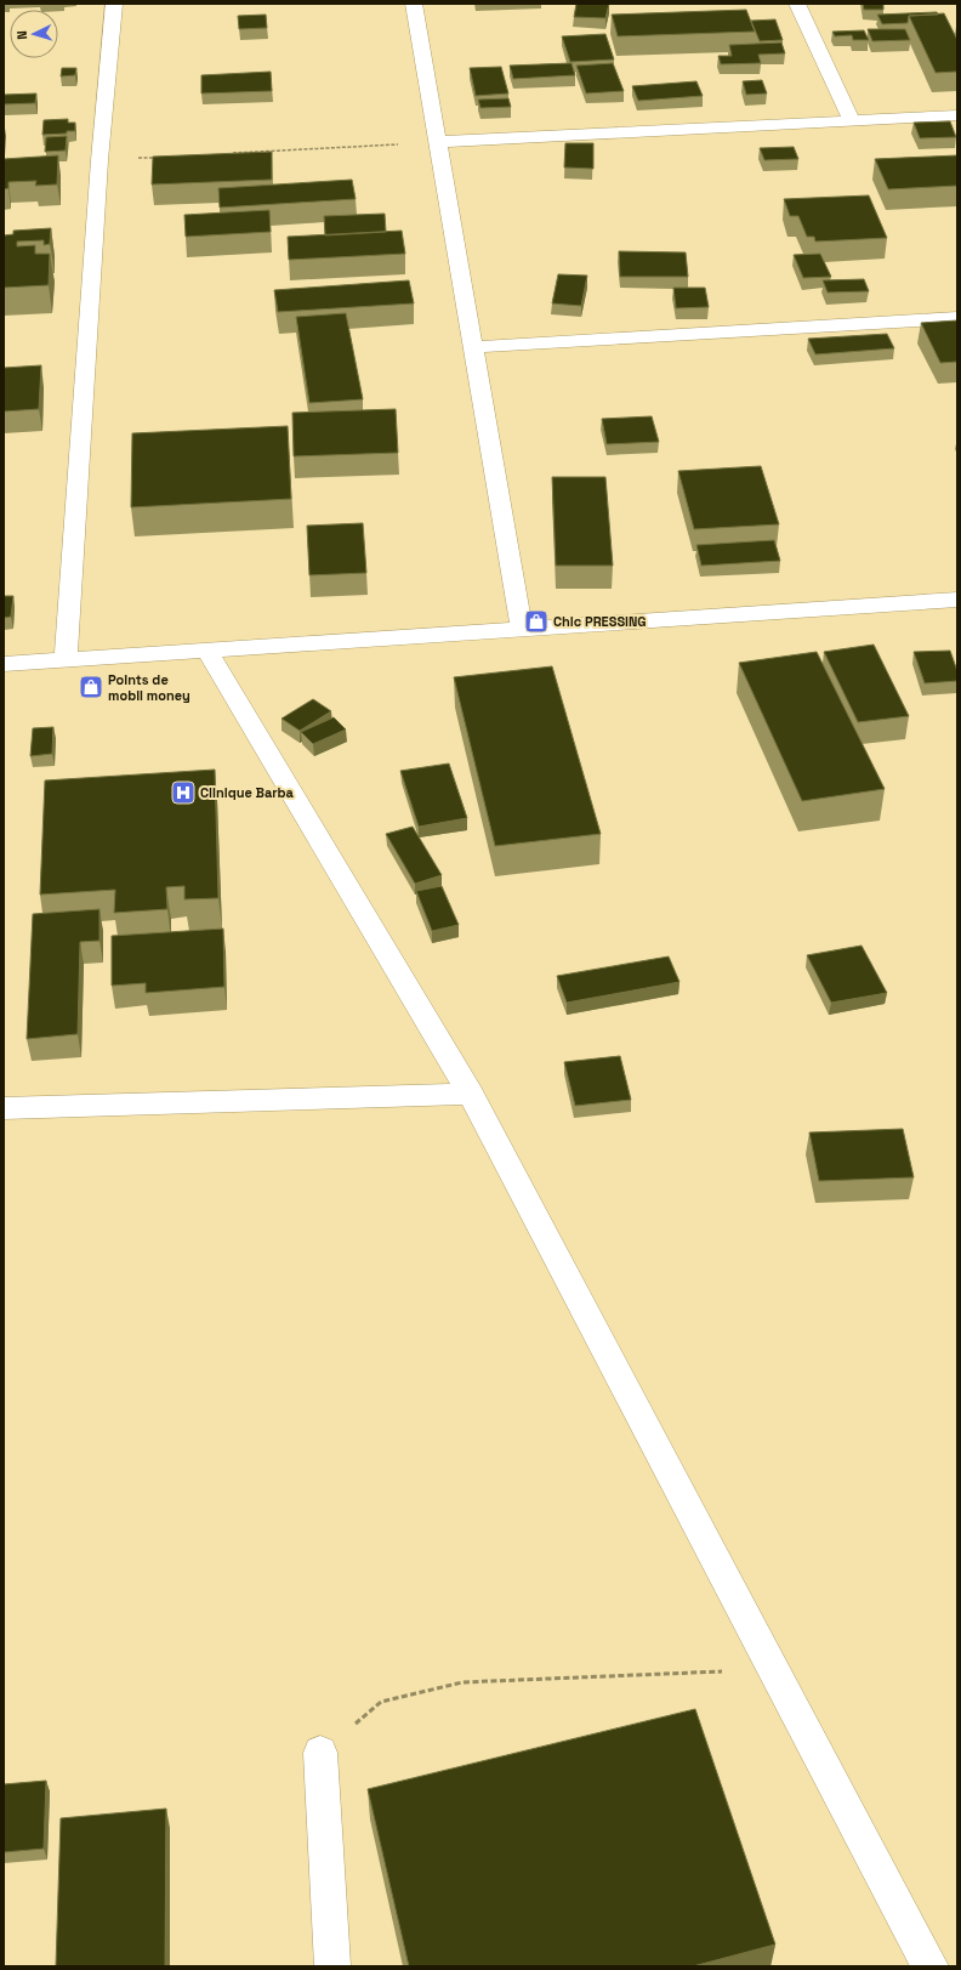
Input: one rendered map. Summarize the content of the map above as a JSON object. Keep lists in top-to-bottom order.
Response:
{
  "places": {
    "shop": ["Chic PRESSING", "Points de mobil money"],
    "hospital": ["Clinique Barba"]
  },
  "north": "left"
}
